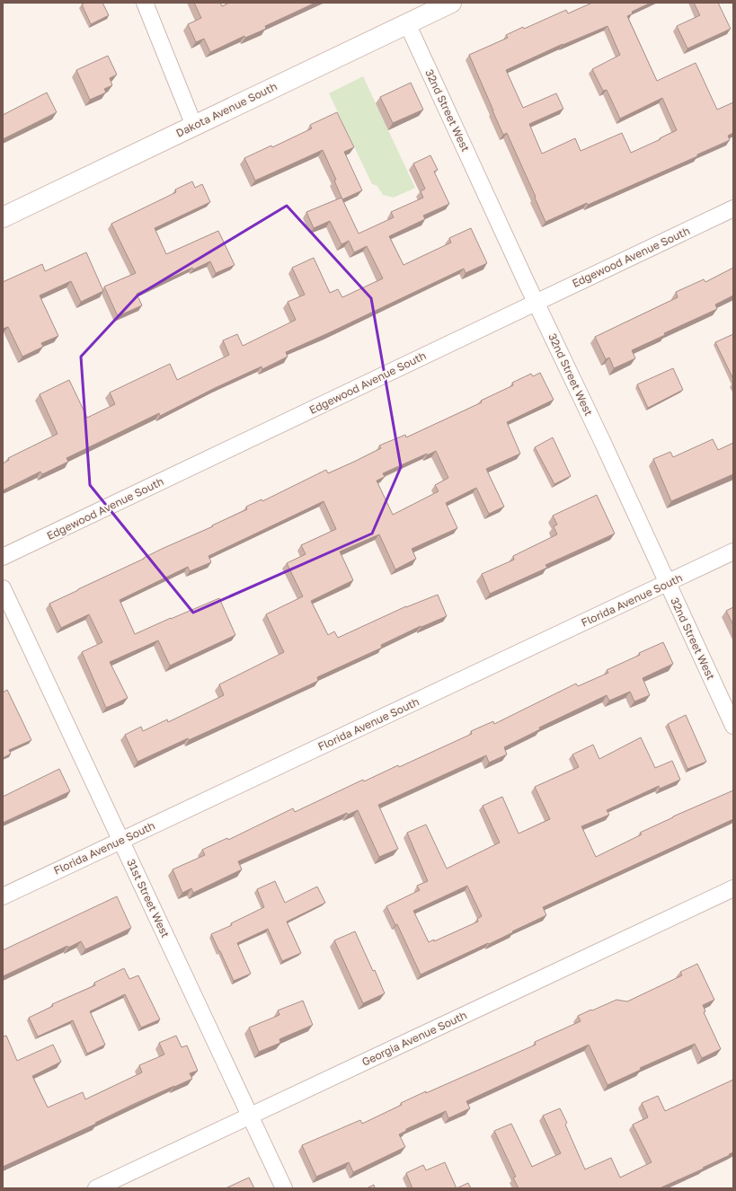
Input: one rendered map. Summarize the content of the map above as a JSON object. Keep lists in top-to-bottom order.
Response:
{
  "streets": {
    "street": [
      "Dakota Avenue South",
      "32nd Street West",
      "Edgewood Avenue South",
      "Florida Avenue South",
      "31st Street West",
      "Georgia Avenue South"
    ]
  },
  "crossings": [
    ["Dakota Avenue South", "32nd Street West"],
    ["32nd Street West", "Edgewood Avenue South"],
    ["32nd Street West", "Florida Avenue South"],
    ["Florida Avenue South", "31st Street West"],
    ["31st Street West", "Georgia Avenue South"]
  ]
}
